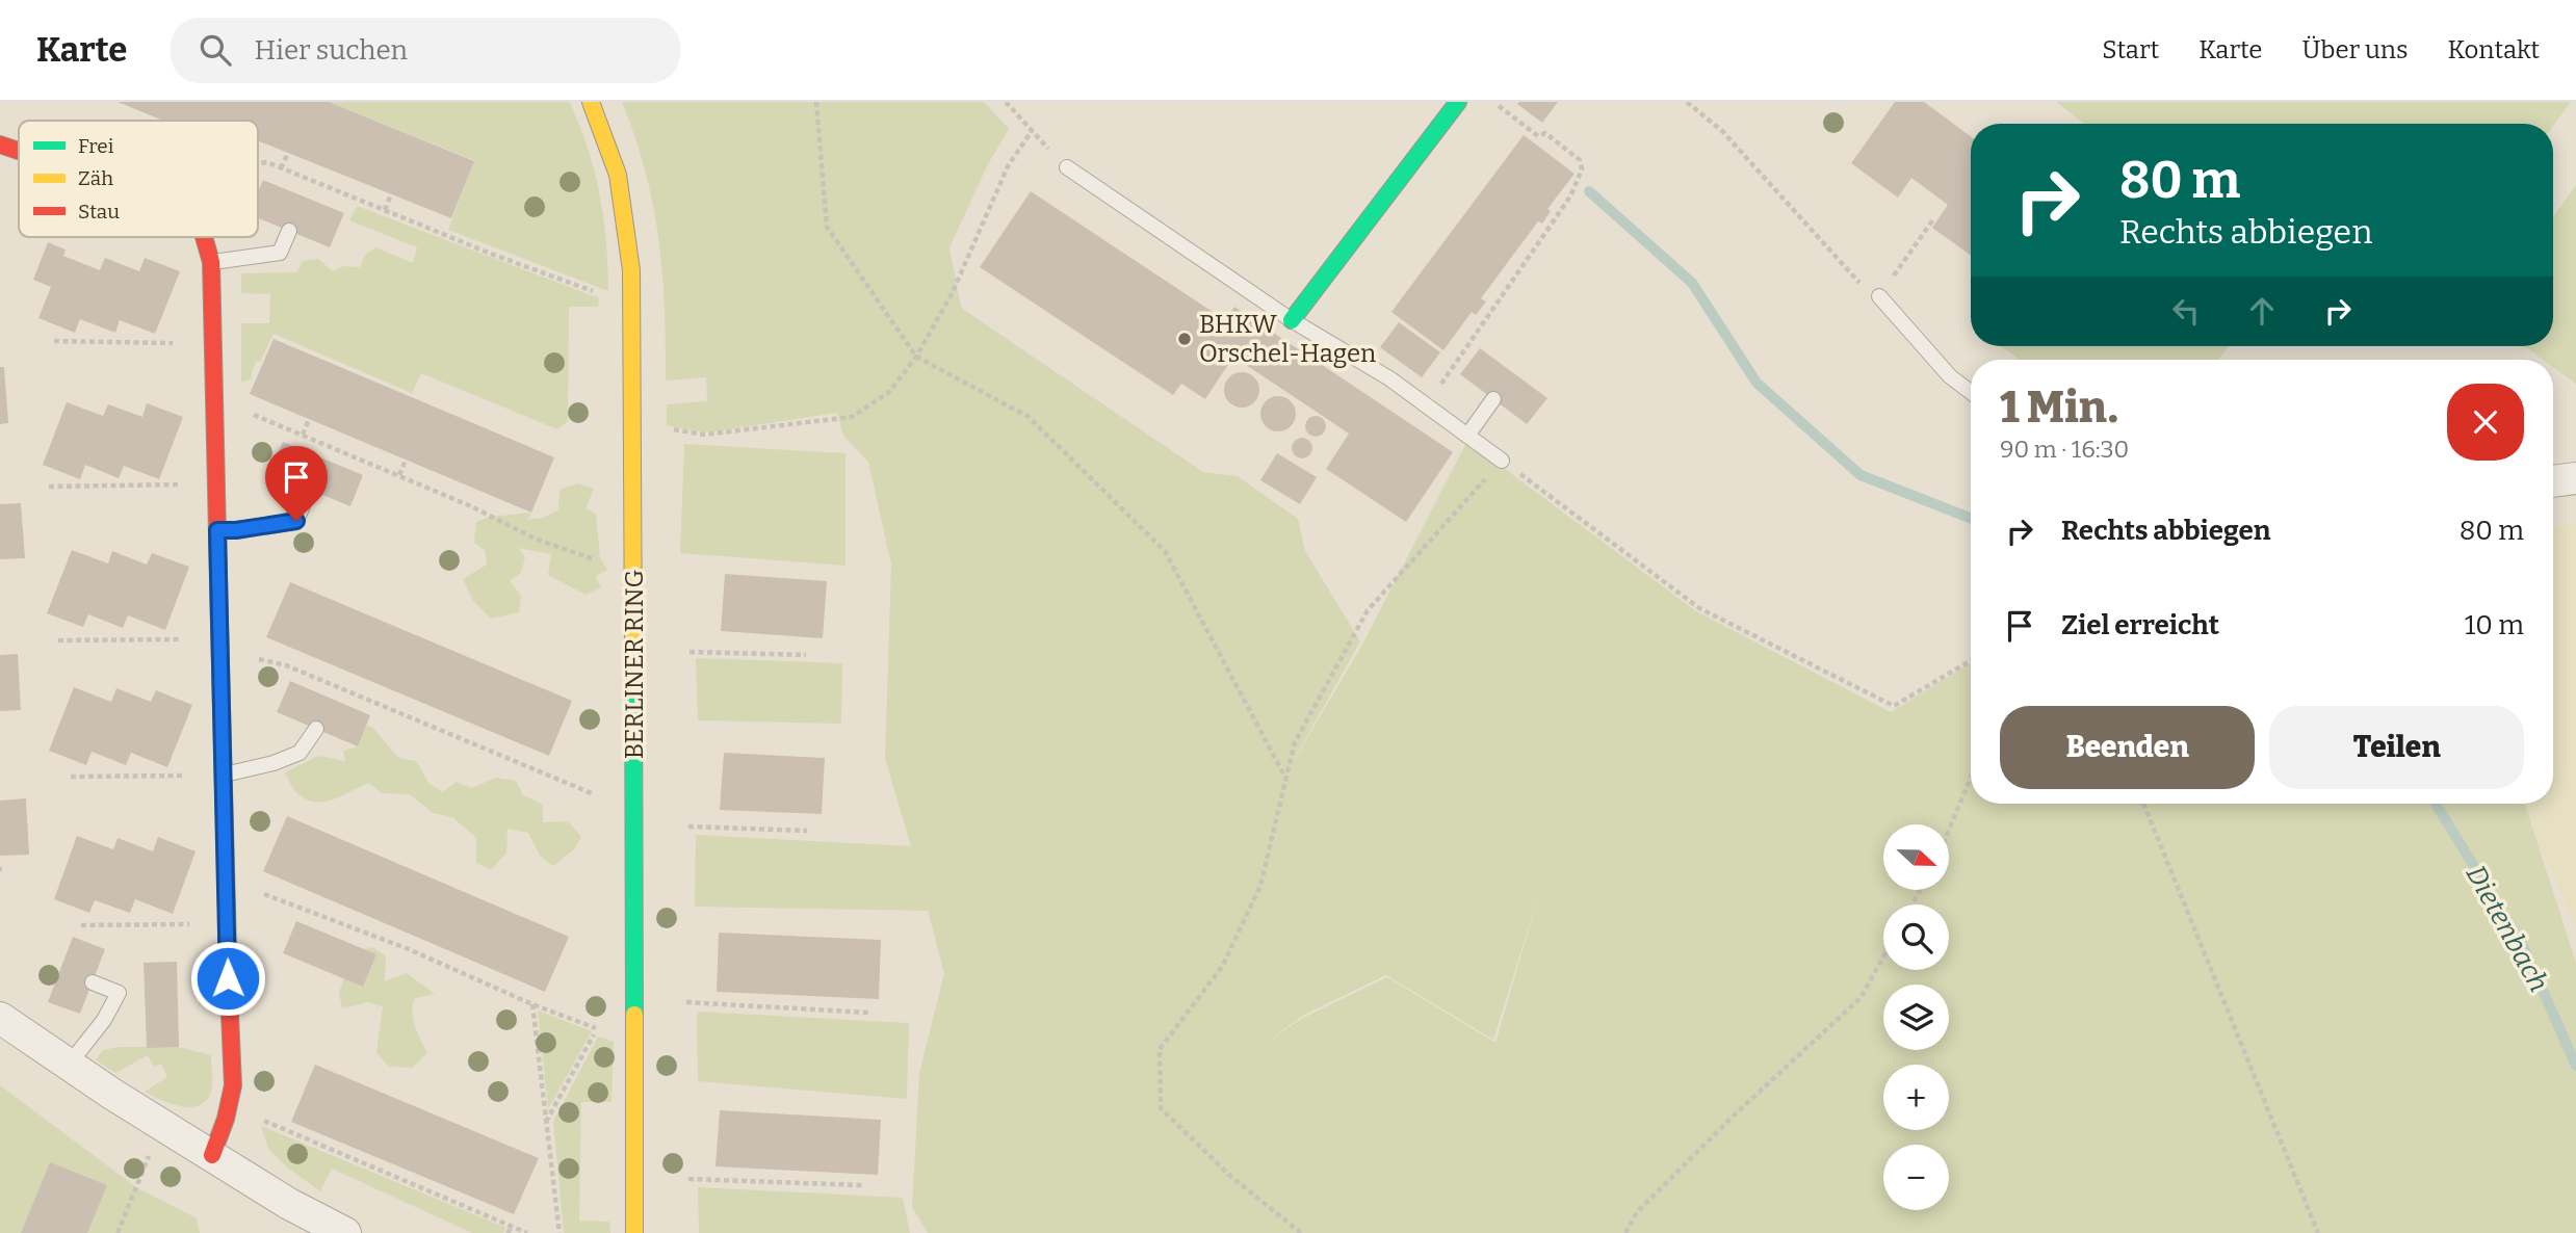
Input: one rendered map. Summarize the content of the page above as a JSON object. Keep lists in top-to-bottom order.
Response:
{
  "streets": {
    "street": ["BERLINER RING"]
  },
  "water": ["Dietenbach"],
  "places": ["BHKW Orschel-Hagen"],
  "legend": ["Frei", "Zäh", "Stau"],
  "north": "right",
  "page": {
    "header": "Karte",
    "search": "Hier suchen",
    "nav": [
      "Start",
      "Karte",
      "Über uns",
      "Kontakt"
    ],
    "turn": ["80 m", "Rechts abbiegen"],
    "heading": ["1 Min.", "90 m · 16:30"],
    "list": [
      {
        "name": "Rechts abbiegen",
        "value": "80 m"
      },
      {
        "name": "Ziel erreicht",
        "value": "10 m"
      }
    ],
    "buttons": ["Beenden", "Teilen"],
    "map_buttons": ["+", "−"]
  }
}
